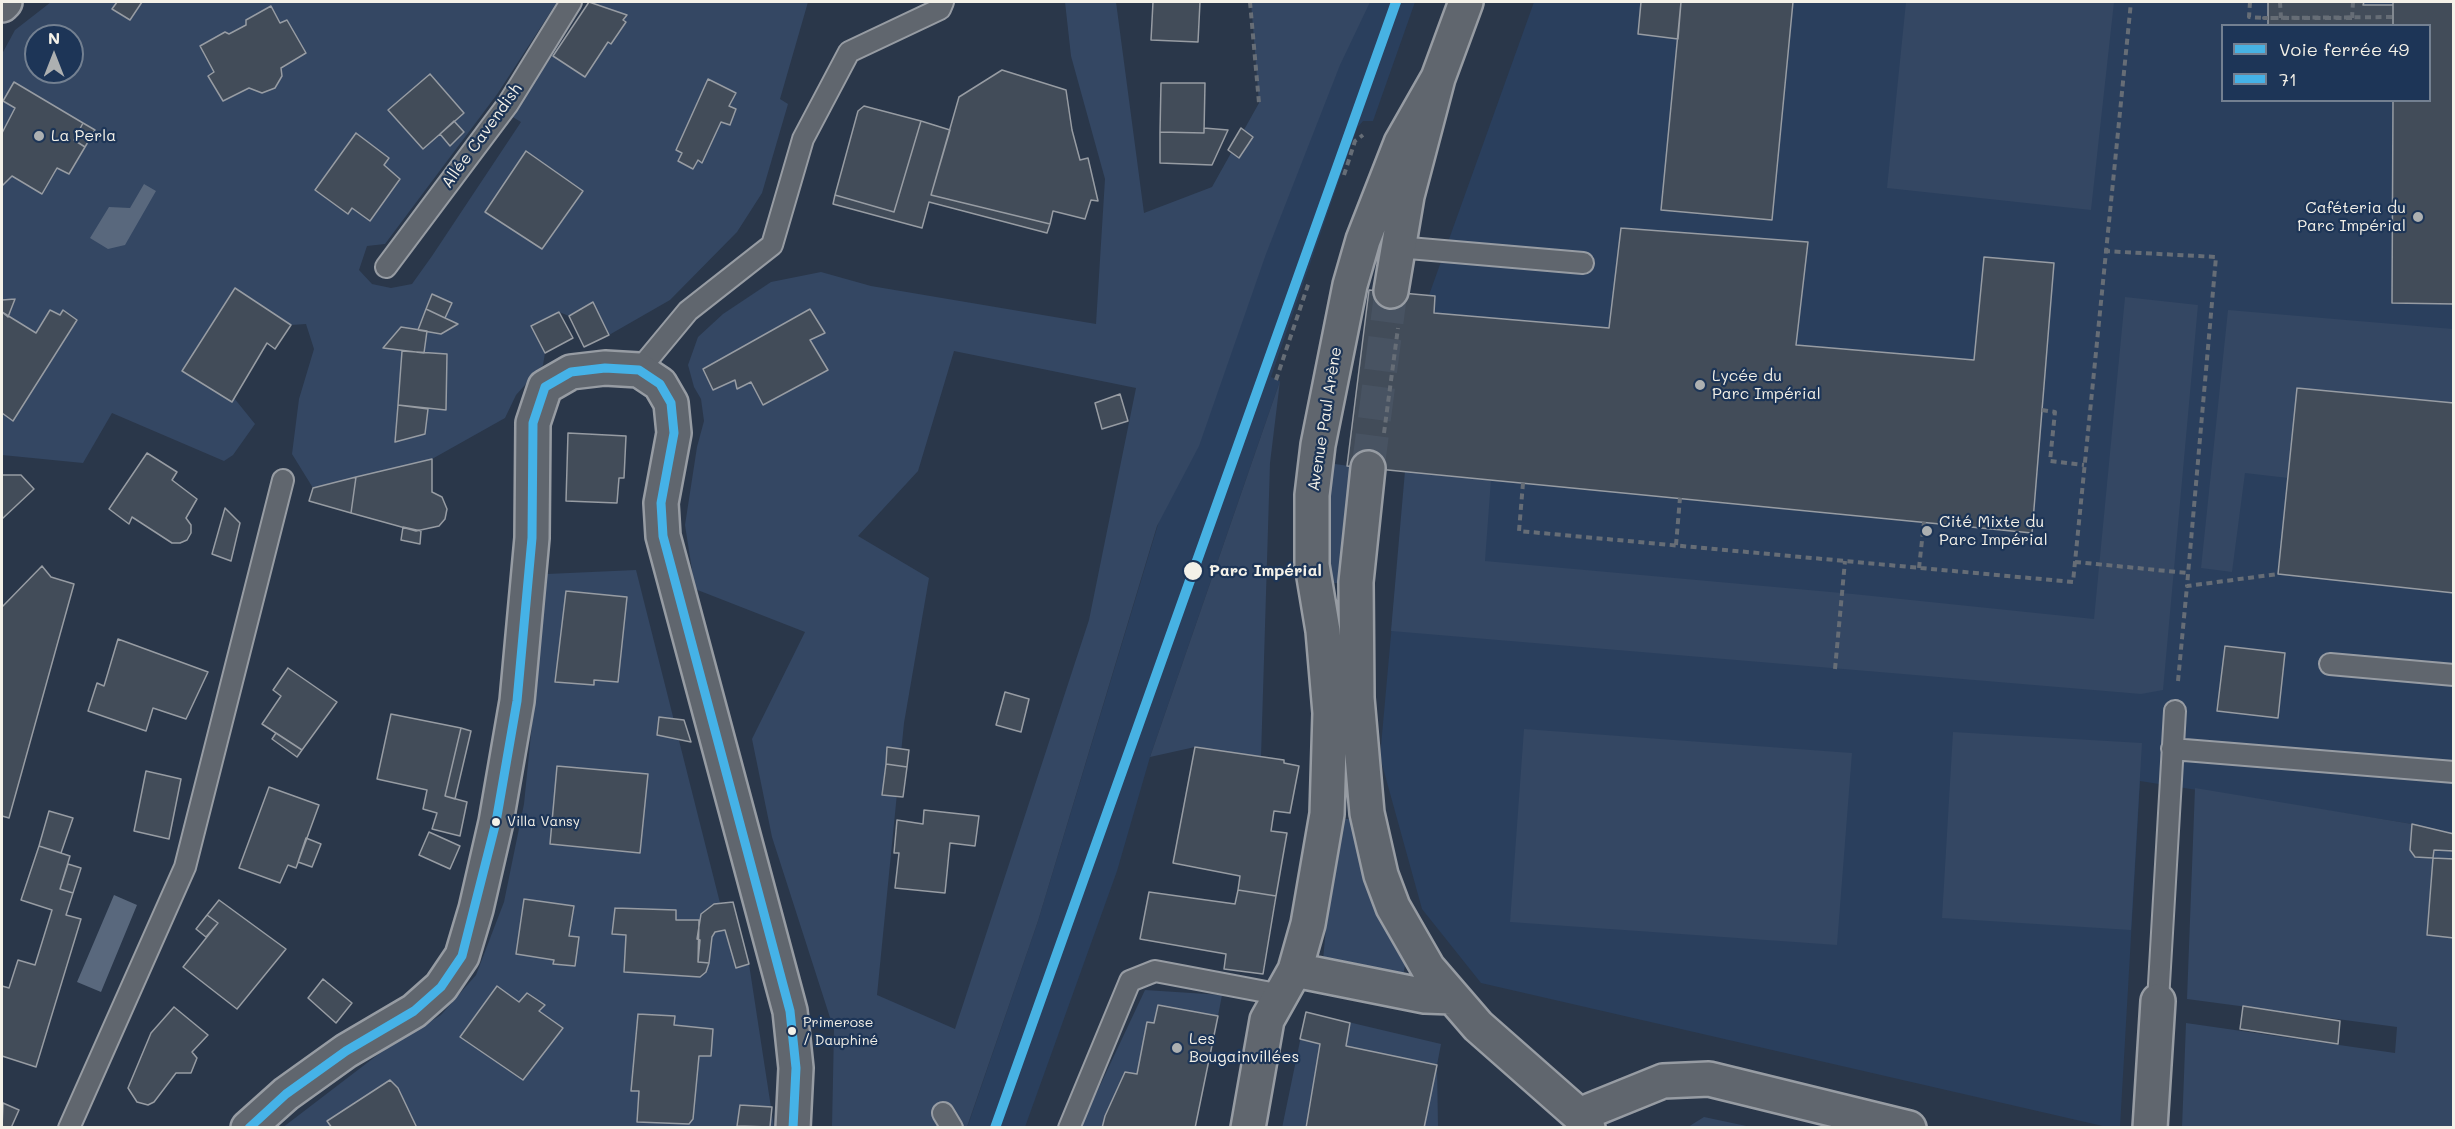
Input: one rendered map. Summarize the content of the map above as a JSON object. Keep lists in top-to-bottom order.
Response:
{
  "streets": {
    "street": ["Avenue Paul Arène"],
    "lane": ["Allée Cavendish"]
  },
  "places": [
    "La Perla",
    "Caféteria du Parc Impérial",
    "Lycée du Parc Impérial",
    "Cité Mixte du Parc Impérial",
    "Parc Impérial",
    "Villa Vansy",
    "Primerose / Dauphiné",
    "Les Bougainvillées"
  ],
  "lines": ["rail line 49", "transit line 71"],
  "legend": ["Voie ferrée 49", "71"],
  "north": "top"
}
